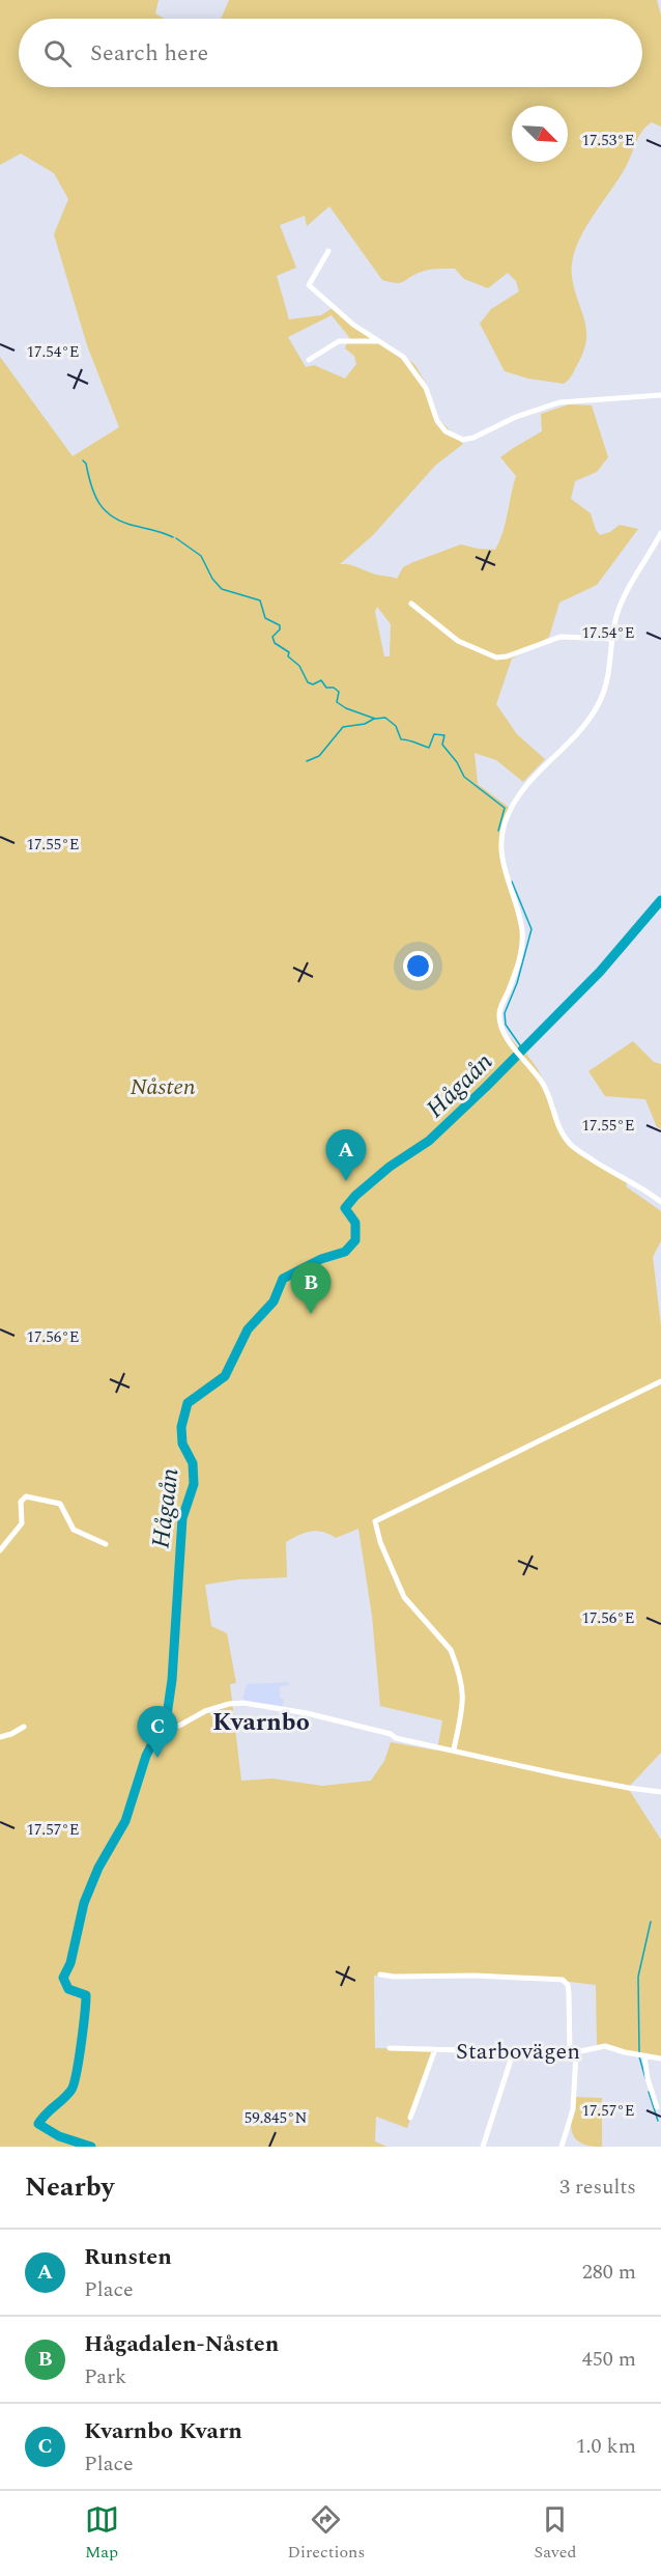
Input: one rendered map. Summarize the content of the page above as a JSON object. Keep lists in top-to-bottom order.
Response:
{
  "streets": {
    "street": ["Starbovägen"]
  },
  "districts": ["Kvarnbo"],
  "water": ["Hågaån"],
  "parks": ["Nåsten"],
  "north": "bottom right",
  "page": {
    "search": "Search here",
    "pins": ["A", "B", "C"],
    "heading": ["Nearby", "3 results"],
    "list": [
      {
        "mark": "A",
        "name": "Runsten",
        "note": "Place",
        "value": "280 m"
      },
      {
        "mark": "B",
        "name": "Hågadalen-Nåsten",
        "note": "Park",
        "value": "450 m"
      },
      {
        "mark": "C",
        "name": "Kvarnbo Kvarn",
        "note": "Place",
        "value": "1.0 km"
      }
    ],
    "nav": ["Map", "Directions", "Saved"]
  },
  "coordinates": [
    "17.53°E",
    "17.54°E",
    "17.55°E",
    "17.56°E",
    "17.57°E",
    "59.845°N"
  ]
}
